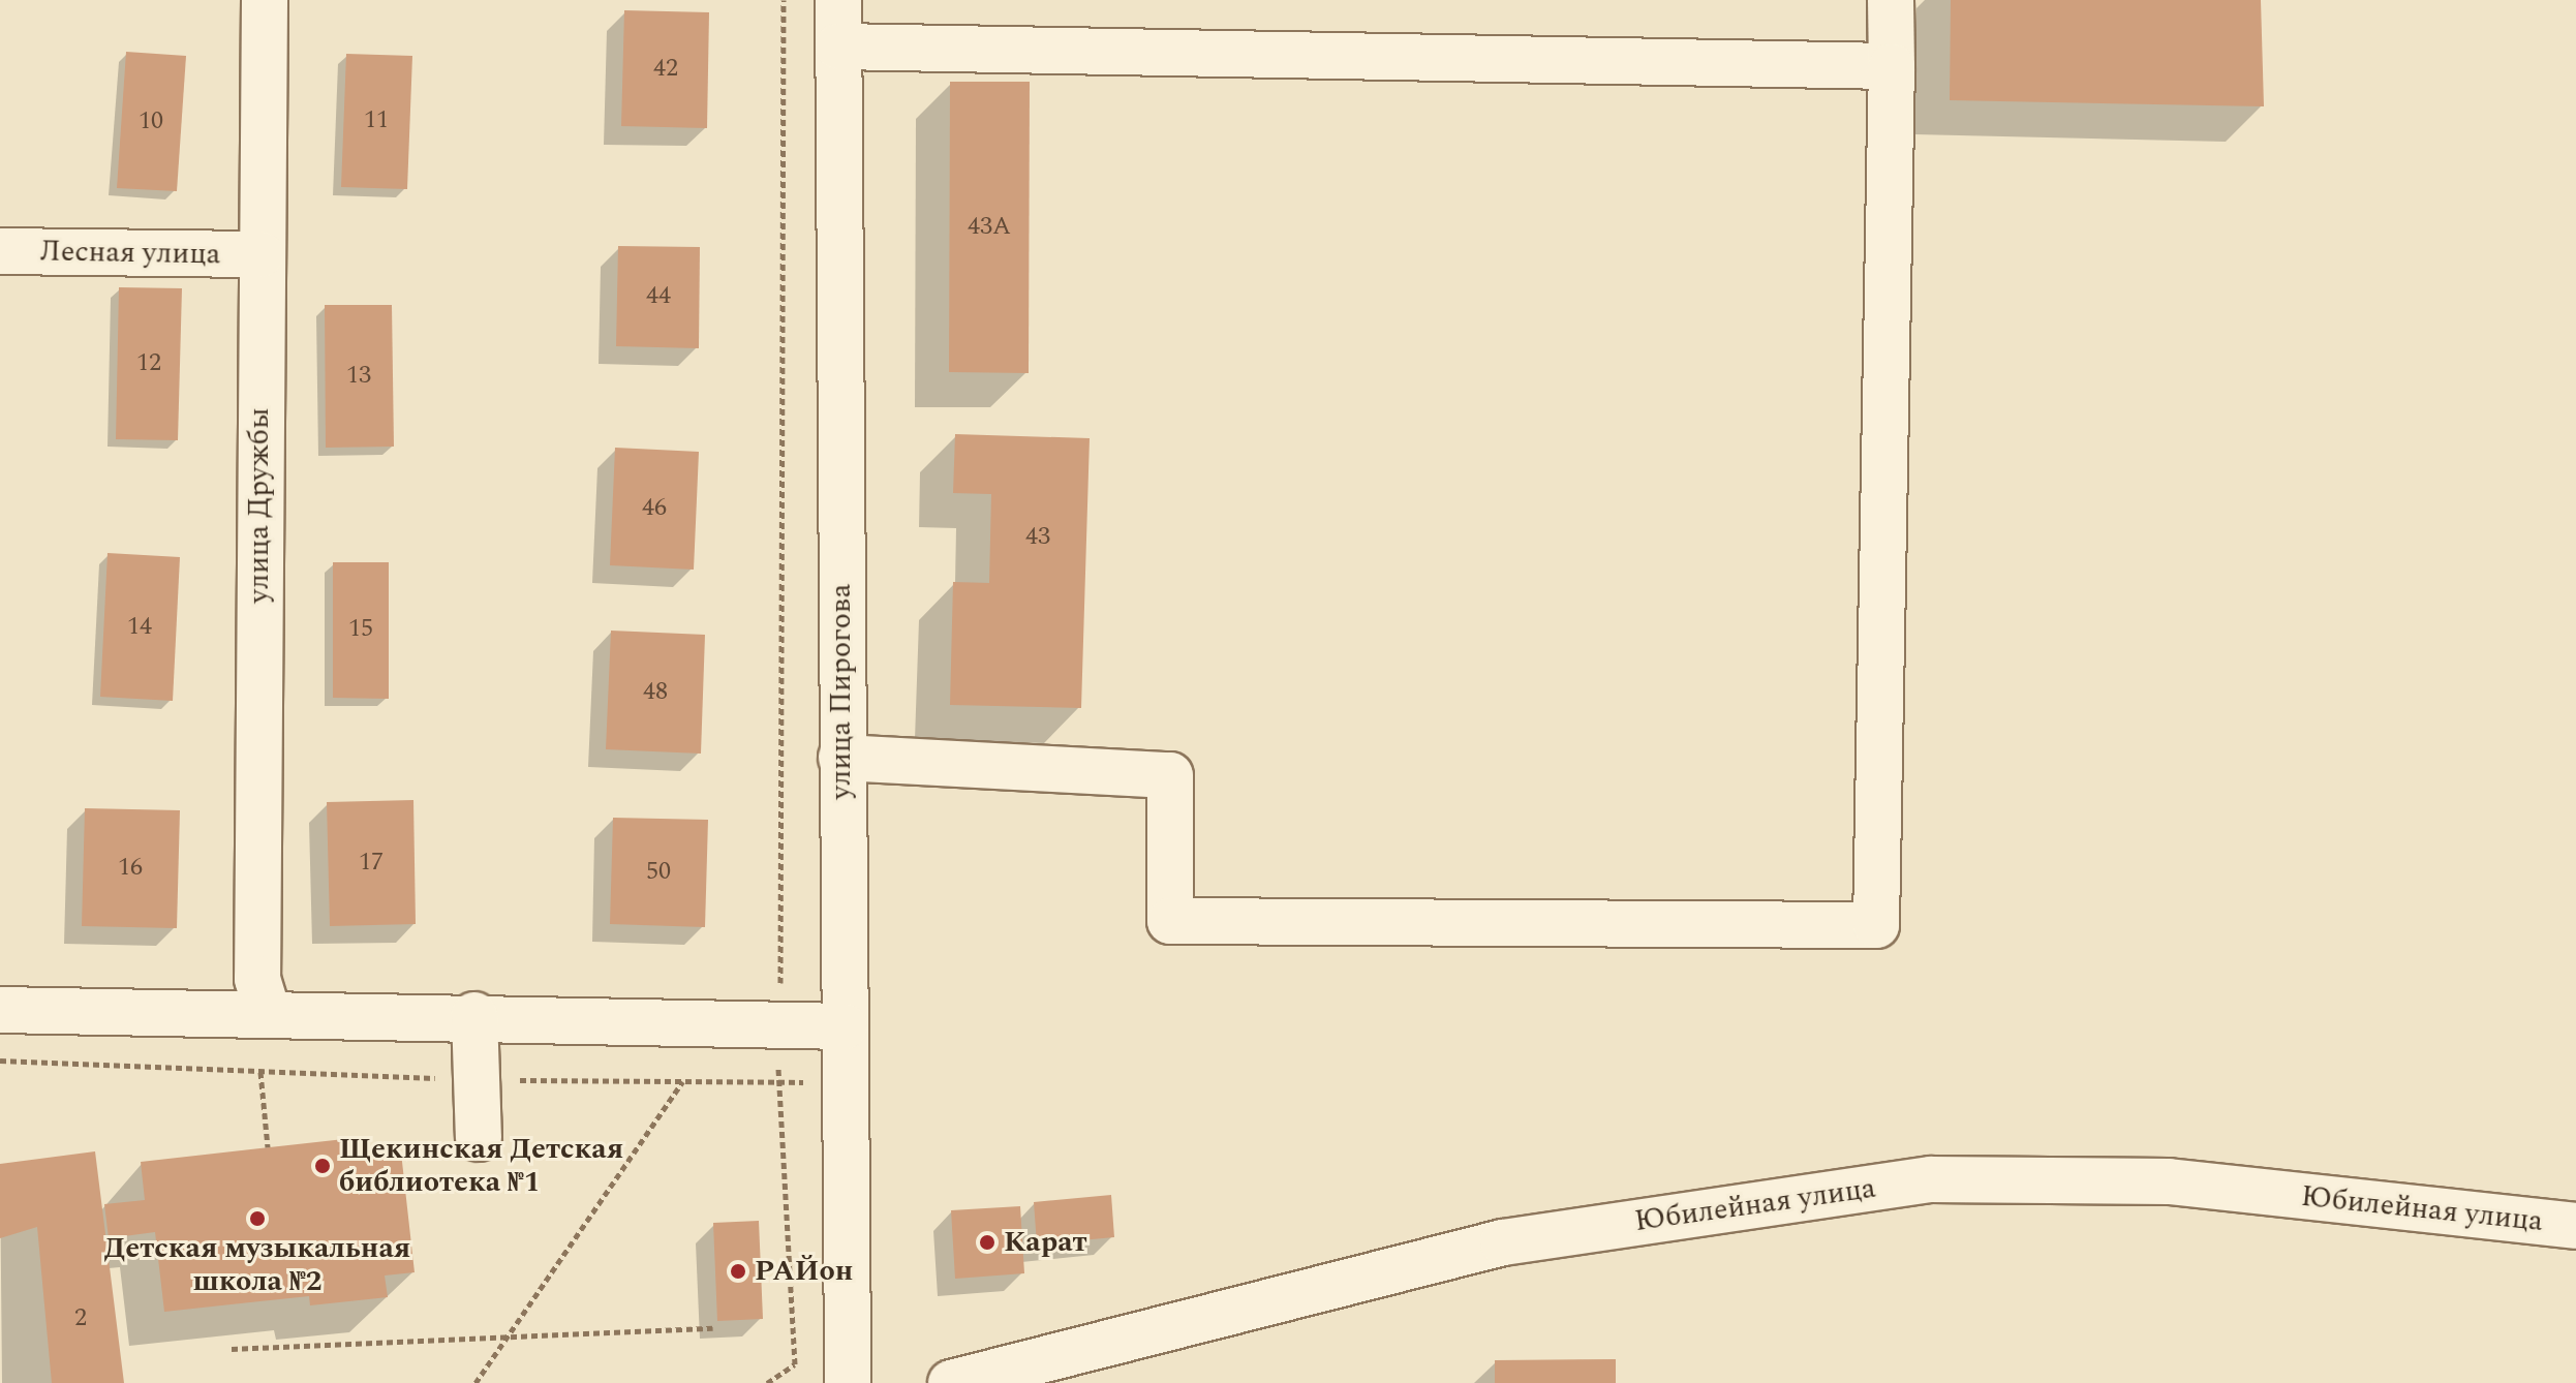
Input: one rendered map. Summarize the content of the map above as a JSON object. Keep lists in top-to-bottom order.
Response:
{
  "streets": {
    "street": [
      "Лесная улица",
      "улица Дружбы",
      "улица Пирогова",
      "Юбилейная улица"
    ]
  },
  "crossings": [
    ["Лесная улица", "улица Дружбы"]
  ],
  "places": [
    "Щекинская Детская библиотека №1",
    "Детская музыкальная школа №2",
    "Карат",
    "РАЙон"
  ],
  "house_numbers": [
    "42",
    "11",
    "10",
    "43А",
    "44",
    "12",
    "13",
    "46",
    "43",
    "14",
    "15",
    "48",
    "17",
    "16",
    "50",
    "2"
  ]
}
